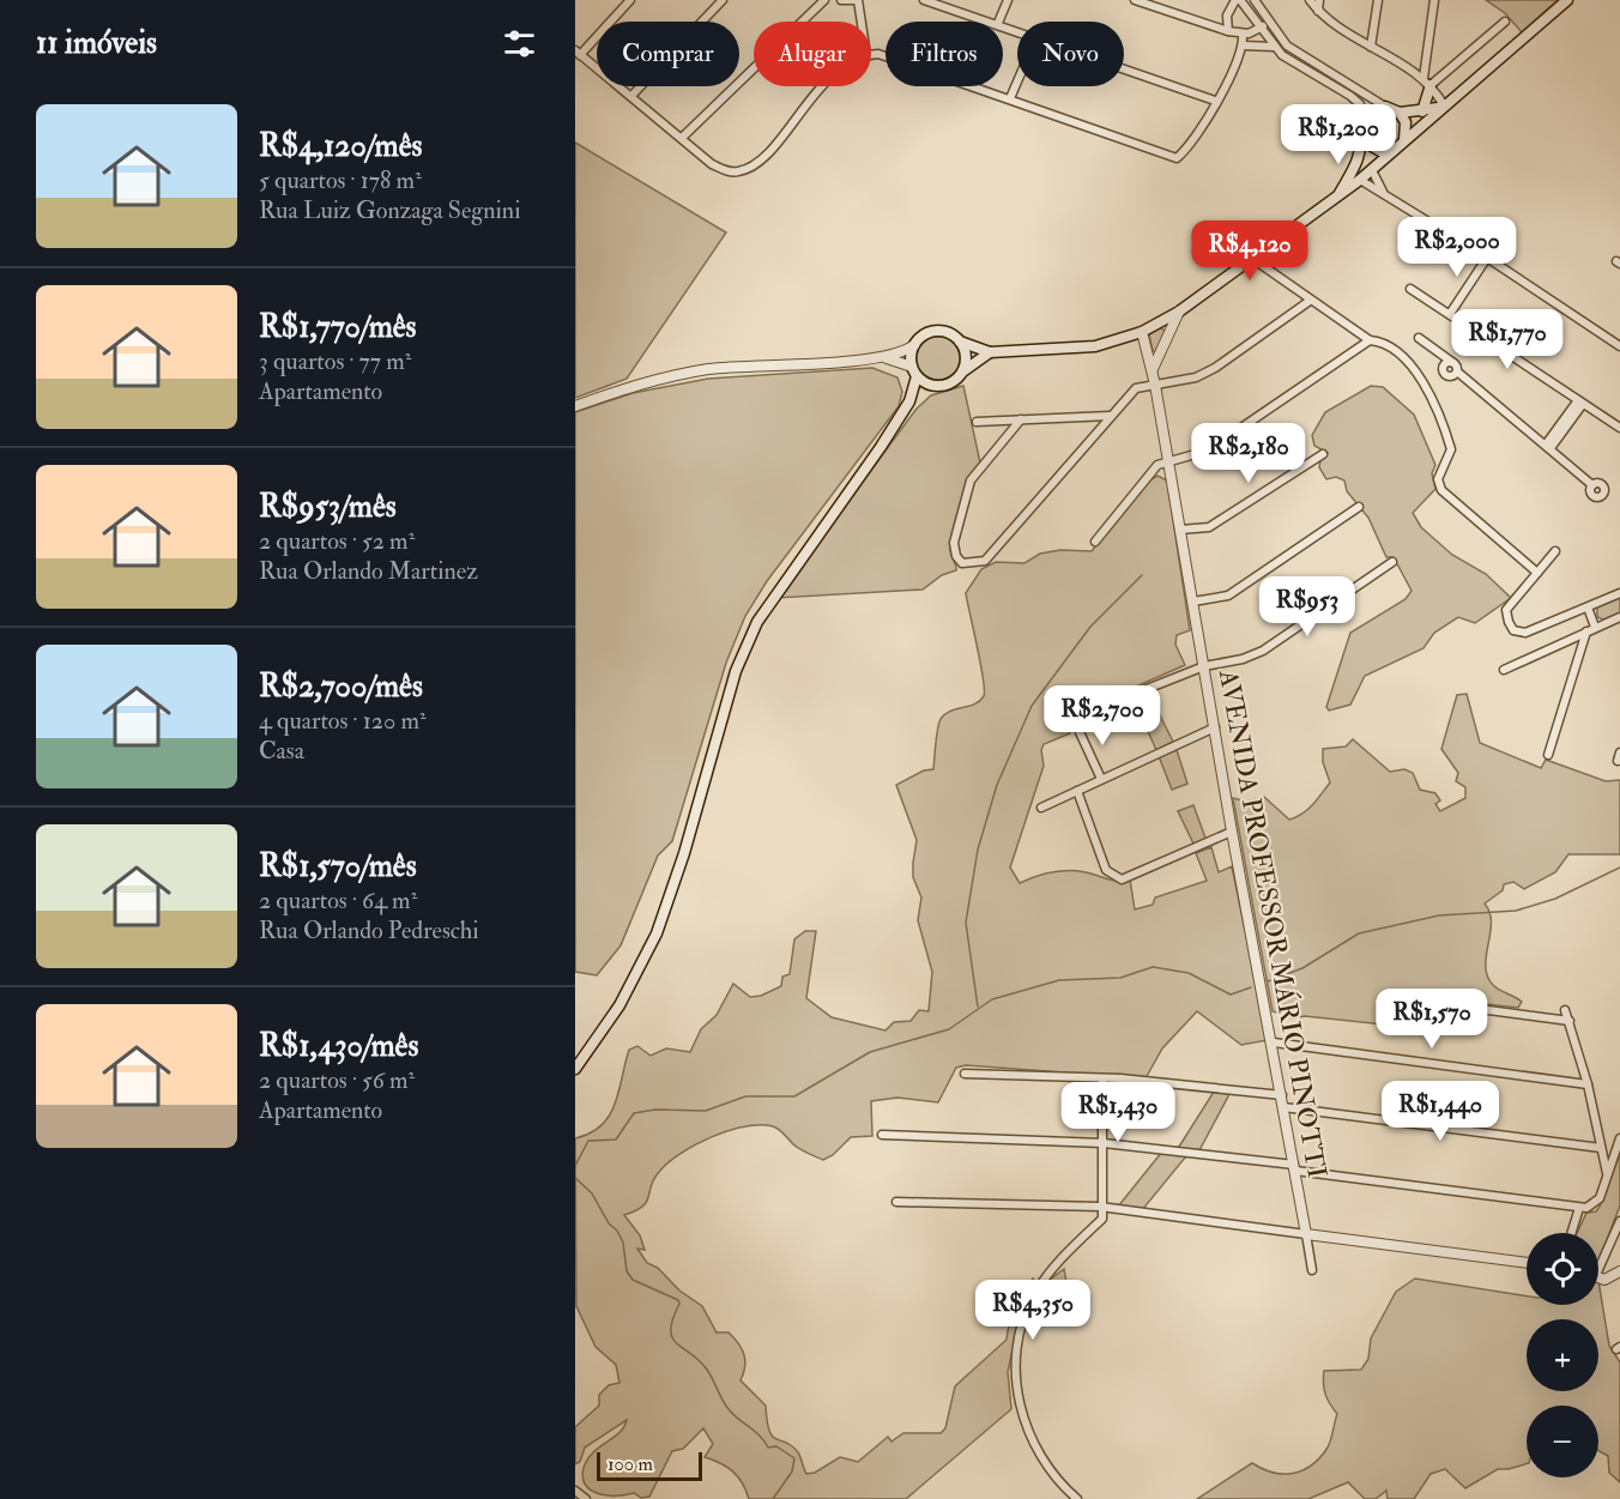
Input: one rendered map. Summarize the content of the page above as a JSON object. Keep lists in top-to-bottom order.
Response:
{
  "streets": {
    "street": ["AVENIDA PROFESSOR MÁRIO PINOTTI"]
  },
  "scale_bar": "100 m",
  "page": {
    "heading": "11 imóveis",
    "chip": [
      "Comprar",
      "Alugar",
      "Filtros",
      "Novo"
    ],
    "list": [
      {
        "name": "R$4,120/mês",
        "note": "5 quartos · 178 m² · Rua Luiz Gonzaga Segnini"
      },
      {
        "name": "R$1,770/mês",
        "note": "3 quartos · 77 m² · Apartamento"
      },
      {
        "name": "R$953/mês",
        "note": "2 quartos · 52 m² · Rua Orlando Martinez"
      },
      {
        "name": "R$2,700/mês",
        "note": "4 quartos · 120 m² · Casa"
      },
      {
        "name": "R$1,570/mês",
        "note": "2 quartos · 64 m² · Rua Orlando Pedreschi"
      },
      {
        "name": "R$1,430/mês",
        "note": "2 quartos · 56 m² · Apartamento"
      }
    ],
    "price": [
      "R$1,200",
      "R$2,000",
      "R$4,120",
      "R$1,770",
      "R$2,180",
      "R$953",
      "R$2,700",
      "R$1,570",
      "R$1,440",
      "R$1,430",
      "R$4,350"
    ],
    "map_buttons": ["+", "−"],
    "scale": "100 m"
  }
}
